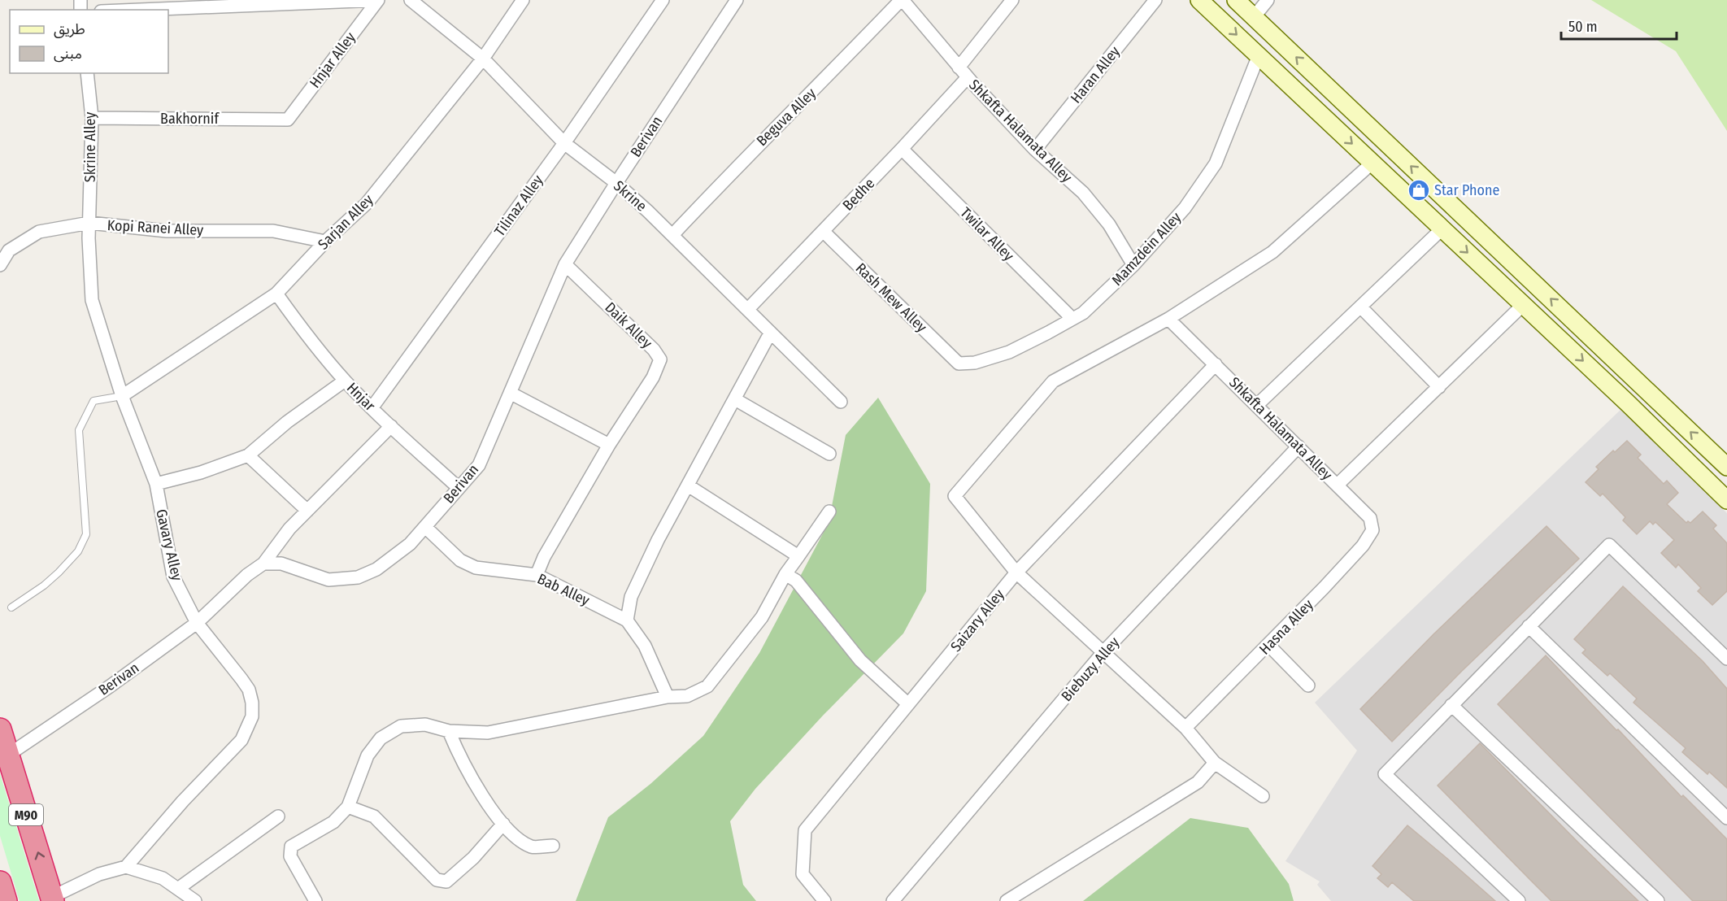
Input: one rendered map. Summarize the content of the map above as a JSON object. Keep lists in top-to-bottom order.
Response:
{
  "streets": {
    "highway": ["M90"],
    "street": [
      "Hnjar Alley",
      "Haran Alley",
      "Beguva Alley",
      "Bakhornif",
      "Shkafta Halamata Alley",
      "Berivan",
      "Skrine Alley",
      "Bedhe",
      "Skrine",
      "Tilinaz Alley",
      "Sarjan Alley",
      "Kopi Ranei Alley",
      "Twilar Alley",
      "Mamzdein Alley",
      "Rash Mew Alley",
      "Daik Alley",
      "Hnjar",
      "Gavary Alley",
      "Bab Alley",
      "Saizary Alley",
      "Hasna Alley",
      "Biebuzy Alley"
    ]
  },
  "crossings": [
    ["Hnjar Alley", "Bakhornif"],
    ["Haran Alley", "Shkafta Halamata Alley"],
    ["Beguva Alley", "Shkafta Halamata Alley"],
    ["Beguva Alley", "Skrine"],
    ["Bakhornif", "Skrine Alley"],
    ["Shkafta Halamata Alley", "Bedhe"],
    ["Shkafta Halamata Alley", "Mamzdein Alley"],
    ["Shkafta Halamata Alley", "Saizary Alley"],
    ["Shkafta Halamata Alley", "Hasna Alley"],
    ["Shkafta Halamata Alley", "Biebuzy Alley"],
    ["Berivan", "Skrine"],
    ["Berivan", "Daik Alley"],
    ["Berivan", "Hnjar"],
    ["Berivan", "Gavary Alley"],
    ["Berivan", "Bab Alley"],
    ["Berivan", "M90"],
    ["Skrine Alley", "Kopi Ranei Alley"],
    ["Skrine Alley", "Gavary Alley"],
    ["Bedhe", "Skrine"],
    ["Bedhe", "Twilar Alley"],
    ["Bedhe", "Rash Mew Alley"],
    ["Skrine", "Tilinaz Alley"],
    ["Skrine", "Sarjan Alley"],
    ["Tilinaz Alley", "Hnjar"],
    ["Sarjan Alley", "Kopi Ranei Alley"],
    ["Sarjan Alley", "Hnjar"],
    ["Sarjan Alley", "Gavary Alley"],
    ["Kopi Ranei Alley", "Gavary Alley"],
    ["Twilar Alley", "Mamzdein Alley"],
    ["Mamzdein Alley", "Rash Mew Alley"],
    ["Daik Alley", "Bab Alley"]
  ],
  "places": {
    "shop": ["Star Phone"]
  },
  "legend": ["طريق", "مبنى"],
  "scale_bar": "50 m"
}
